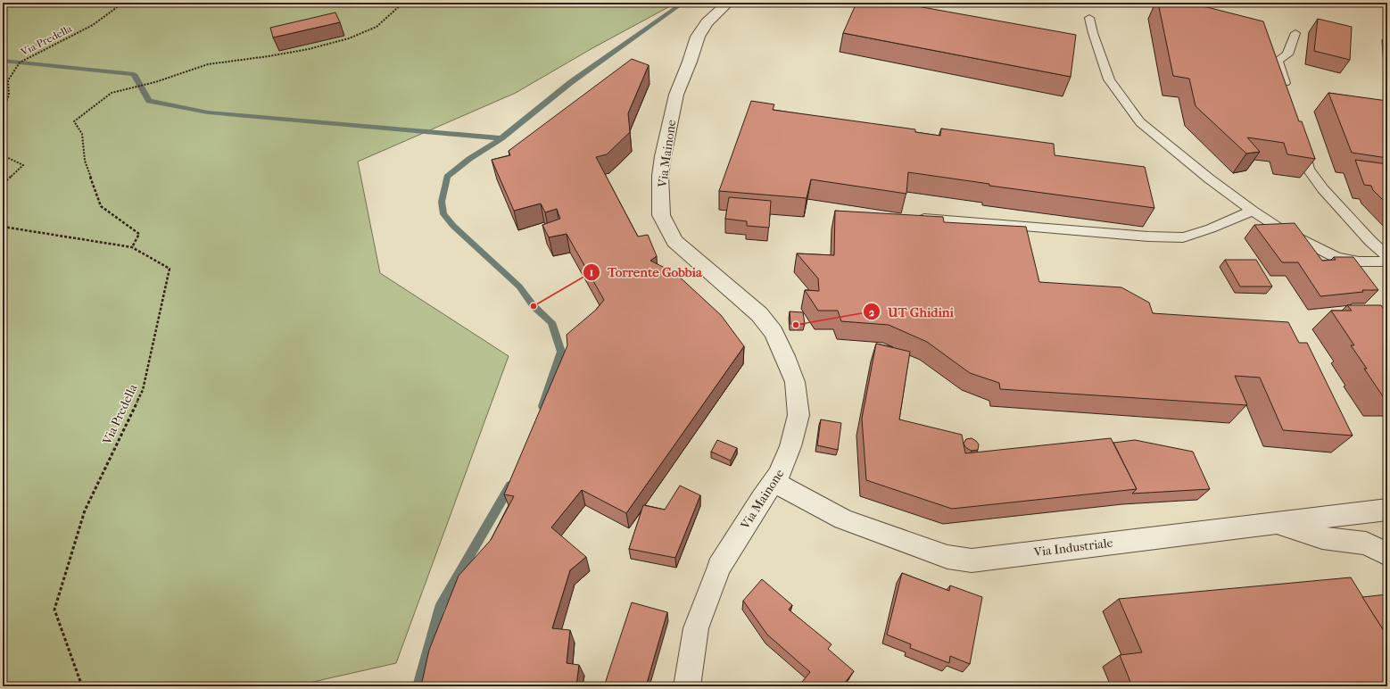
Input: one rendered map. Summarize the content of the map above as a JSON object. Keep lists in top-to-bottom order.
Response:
{
  "streets": {
    "street": ["Via Mainone", "Via Industriale"],
    "path": ["Via Predella"]
  },
  "crossings": [
    ["Via Mainone", "Via Industriale"]
  ],
  "places": ["Torrente Gobbia", "UT Ghidini"]
}
